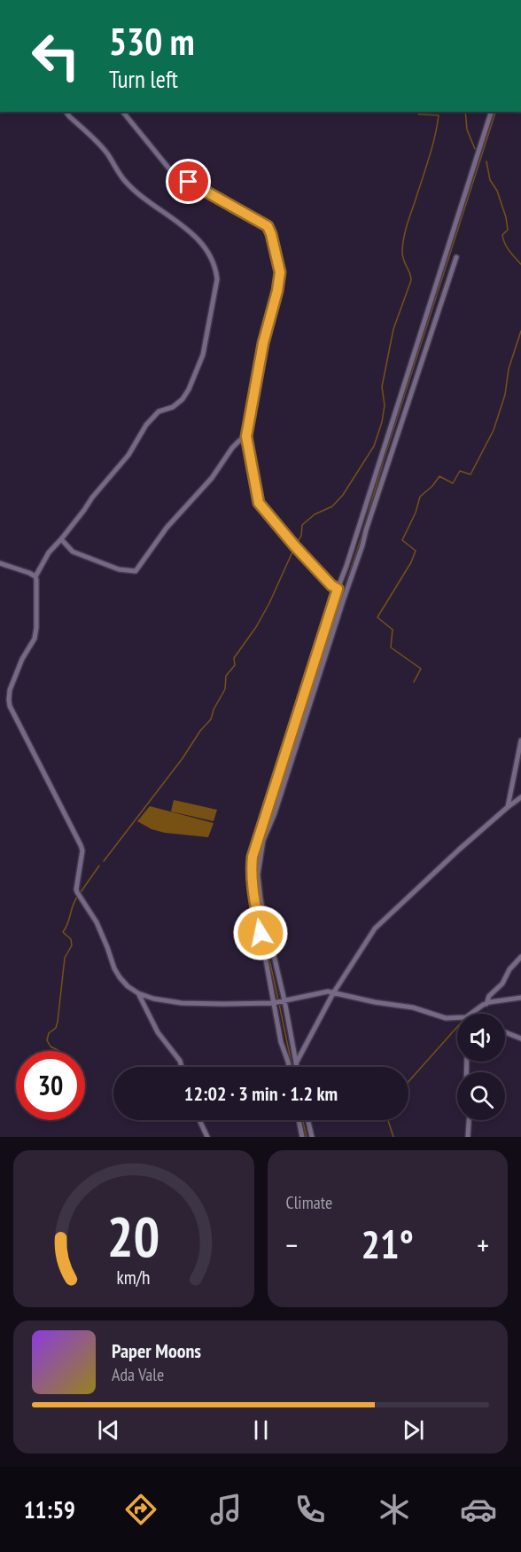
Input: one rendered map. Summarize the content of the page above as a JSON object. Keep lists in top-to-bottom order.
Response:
{
  "page": {
    "turn": ["530 m", "Turn left"],
    "limit": "30",
    "trip": "12:02 · 3 min · 1.2 km",
    "tile": "Climate",
    "heat": ["−", "21°", "+"],
    "song": ["Paper Moons", "Ada Vale"],
    "tabs": "11:59",
    "gauge": ["20", "km/h"]
  }
}
